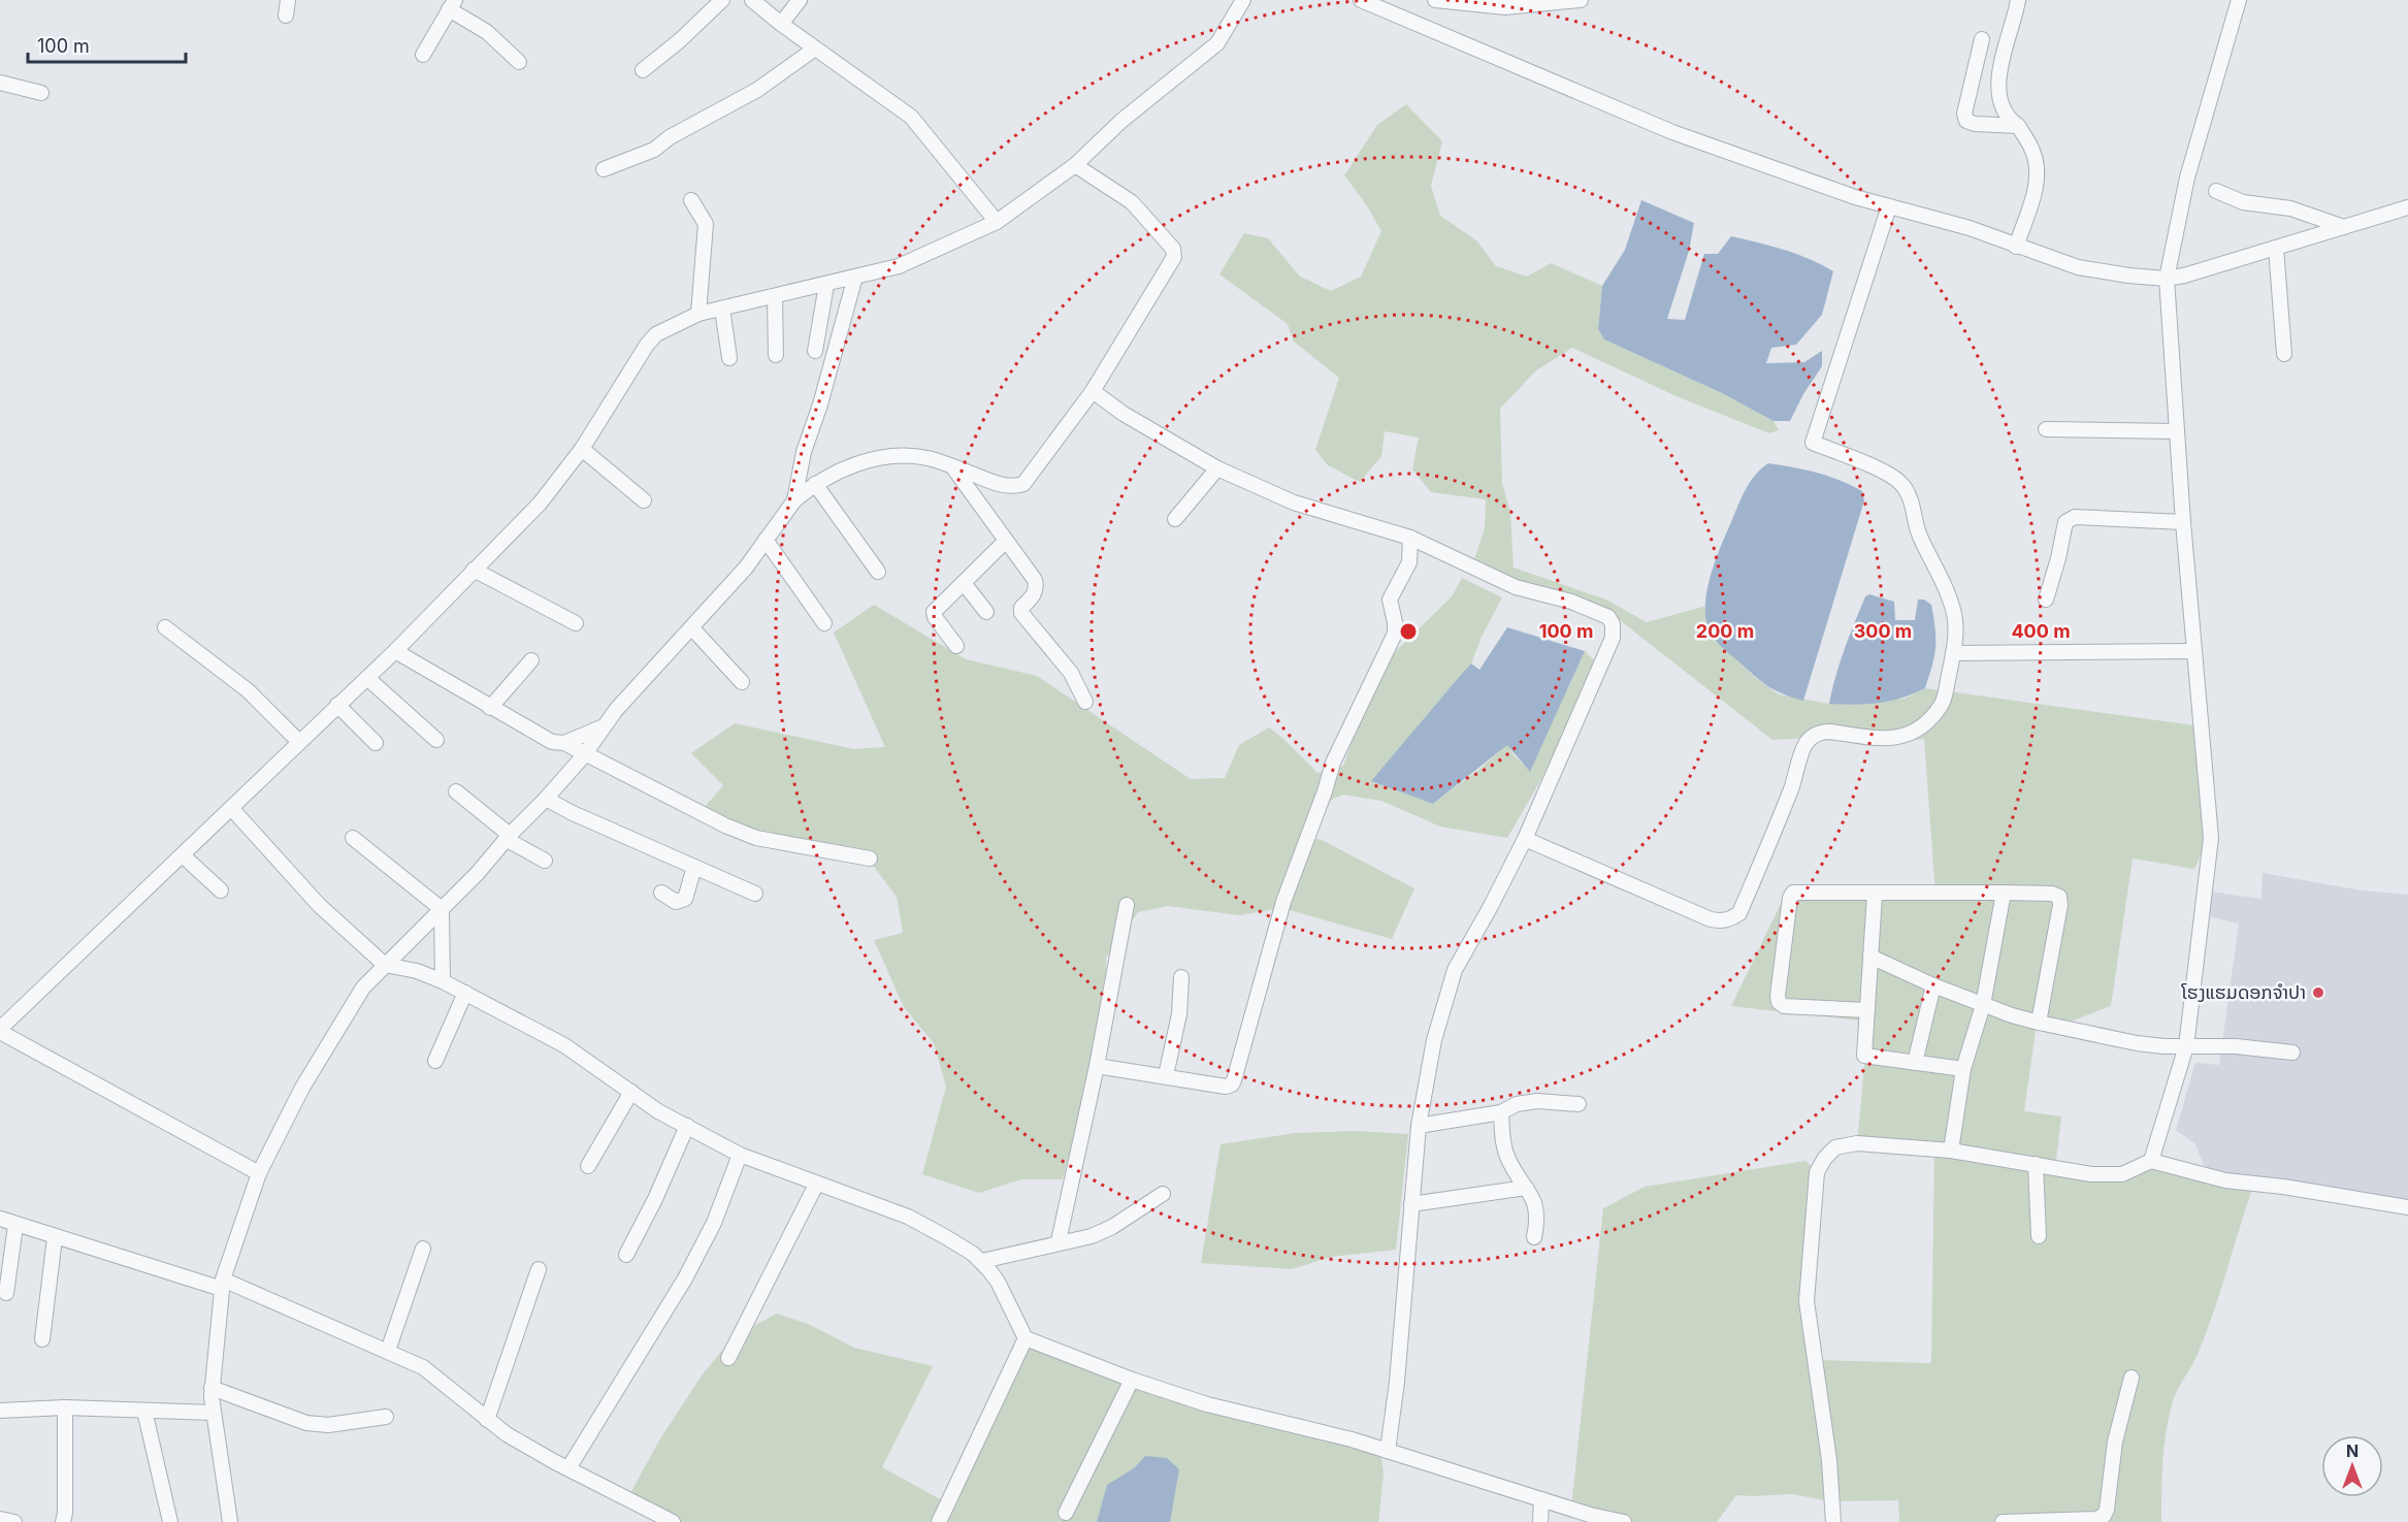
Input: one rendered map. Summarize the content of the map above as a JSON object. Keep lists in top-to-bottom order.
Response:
{
  "places": ["ໂຮງແຮມດອກຈຳປາ"],
  "scale_bar": "100 m",
  "north": "top",
  "rings": [
    "100 m",
    "200 m",
    "300 m",
    "400 m"
  ]
}
